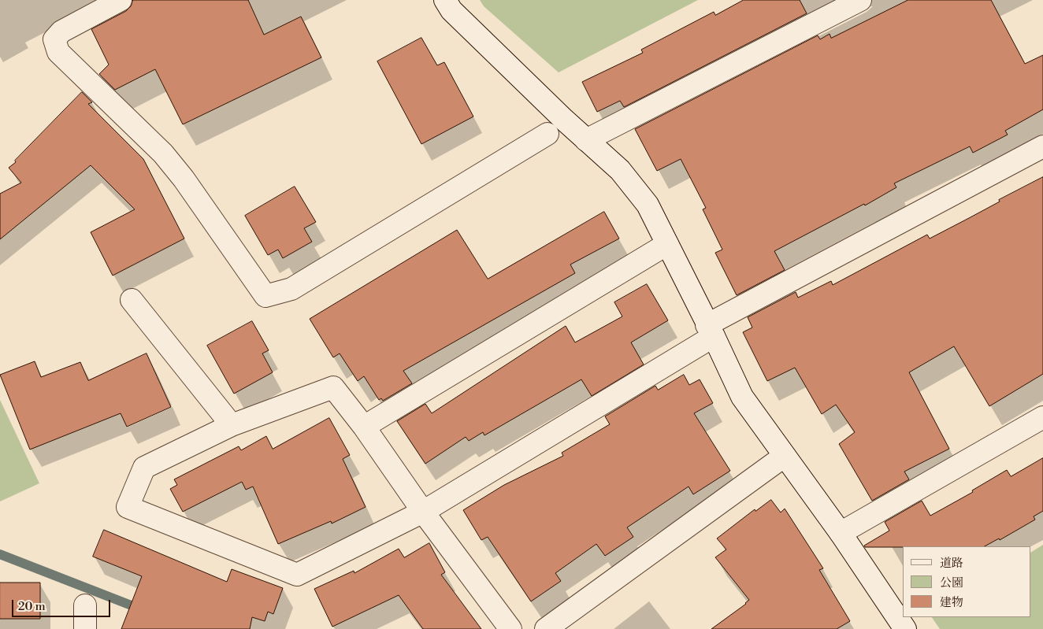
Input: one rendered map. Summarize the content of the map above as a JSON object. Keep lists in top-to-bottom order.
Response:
{
  "legend": ["道路", "公園", "建物"],
  "scale_bar": "20 m"
}
